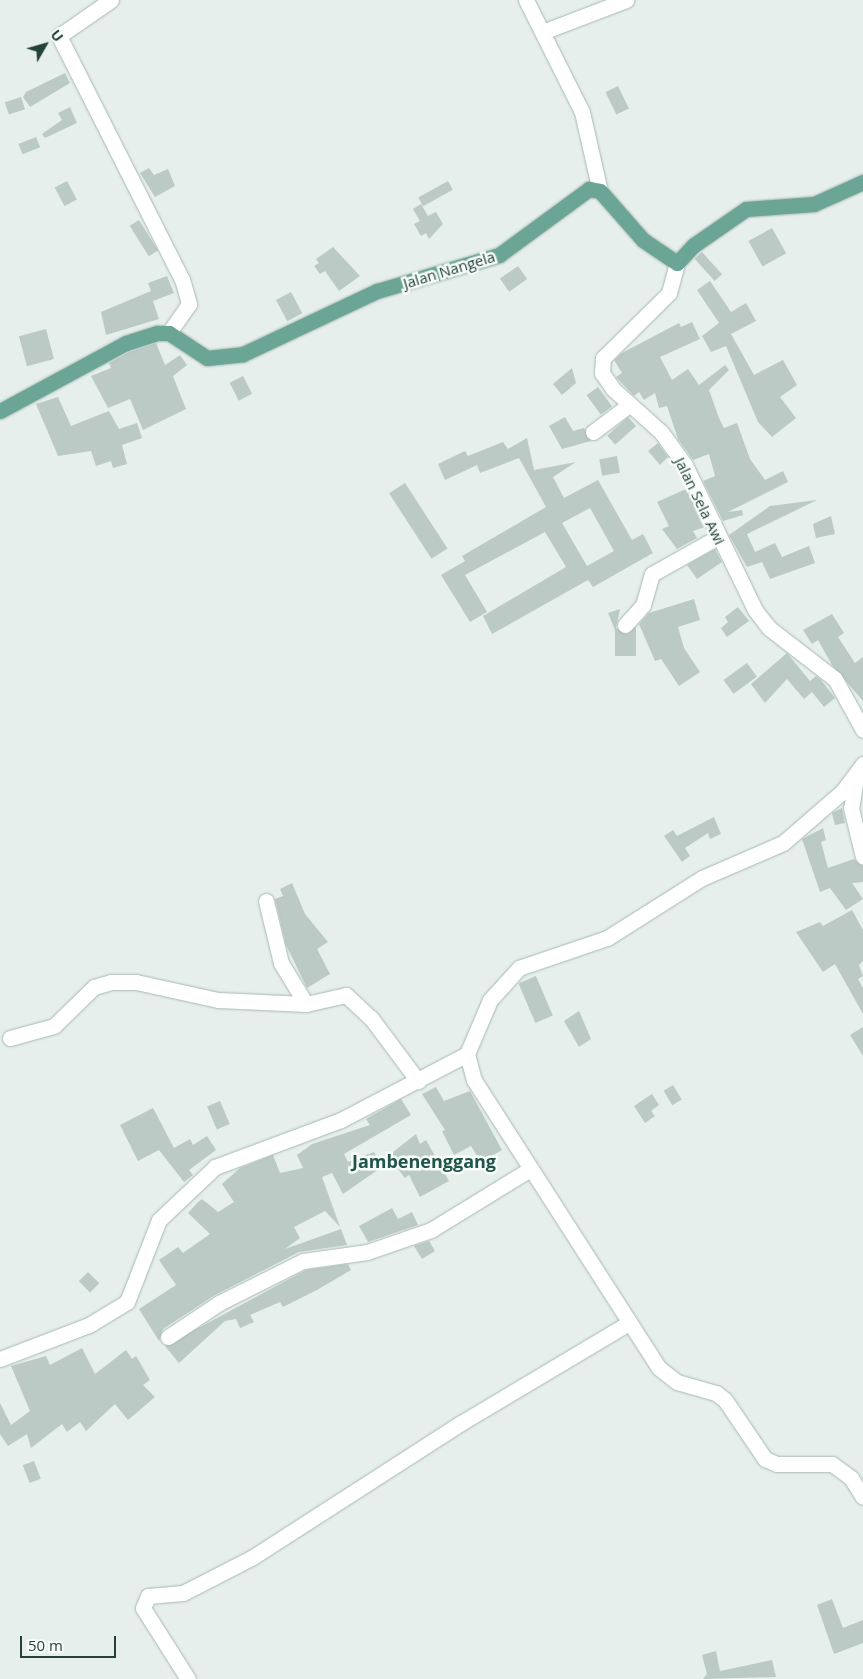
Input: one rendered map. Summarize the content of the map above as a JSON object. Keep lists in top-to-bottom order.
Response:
{
  "streets": {
    "main road": ["Jalan Nangela"],
    "street": ["Jalan Sela Awi"]
  },
  "districts": ["Jambenenggang"],
  "scale_bar": "50 m",
  "north": "top right"
}
